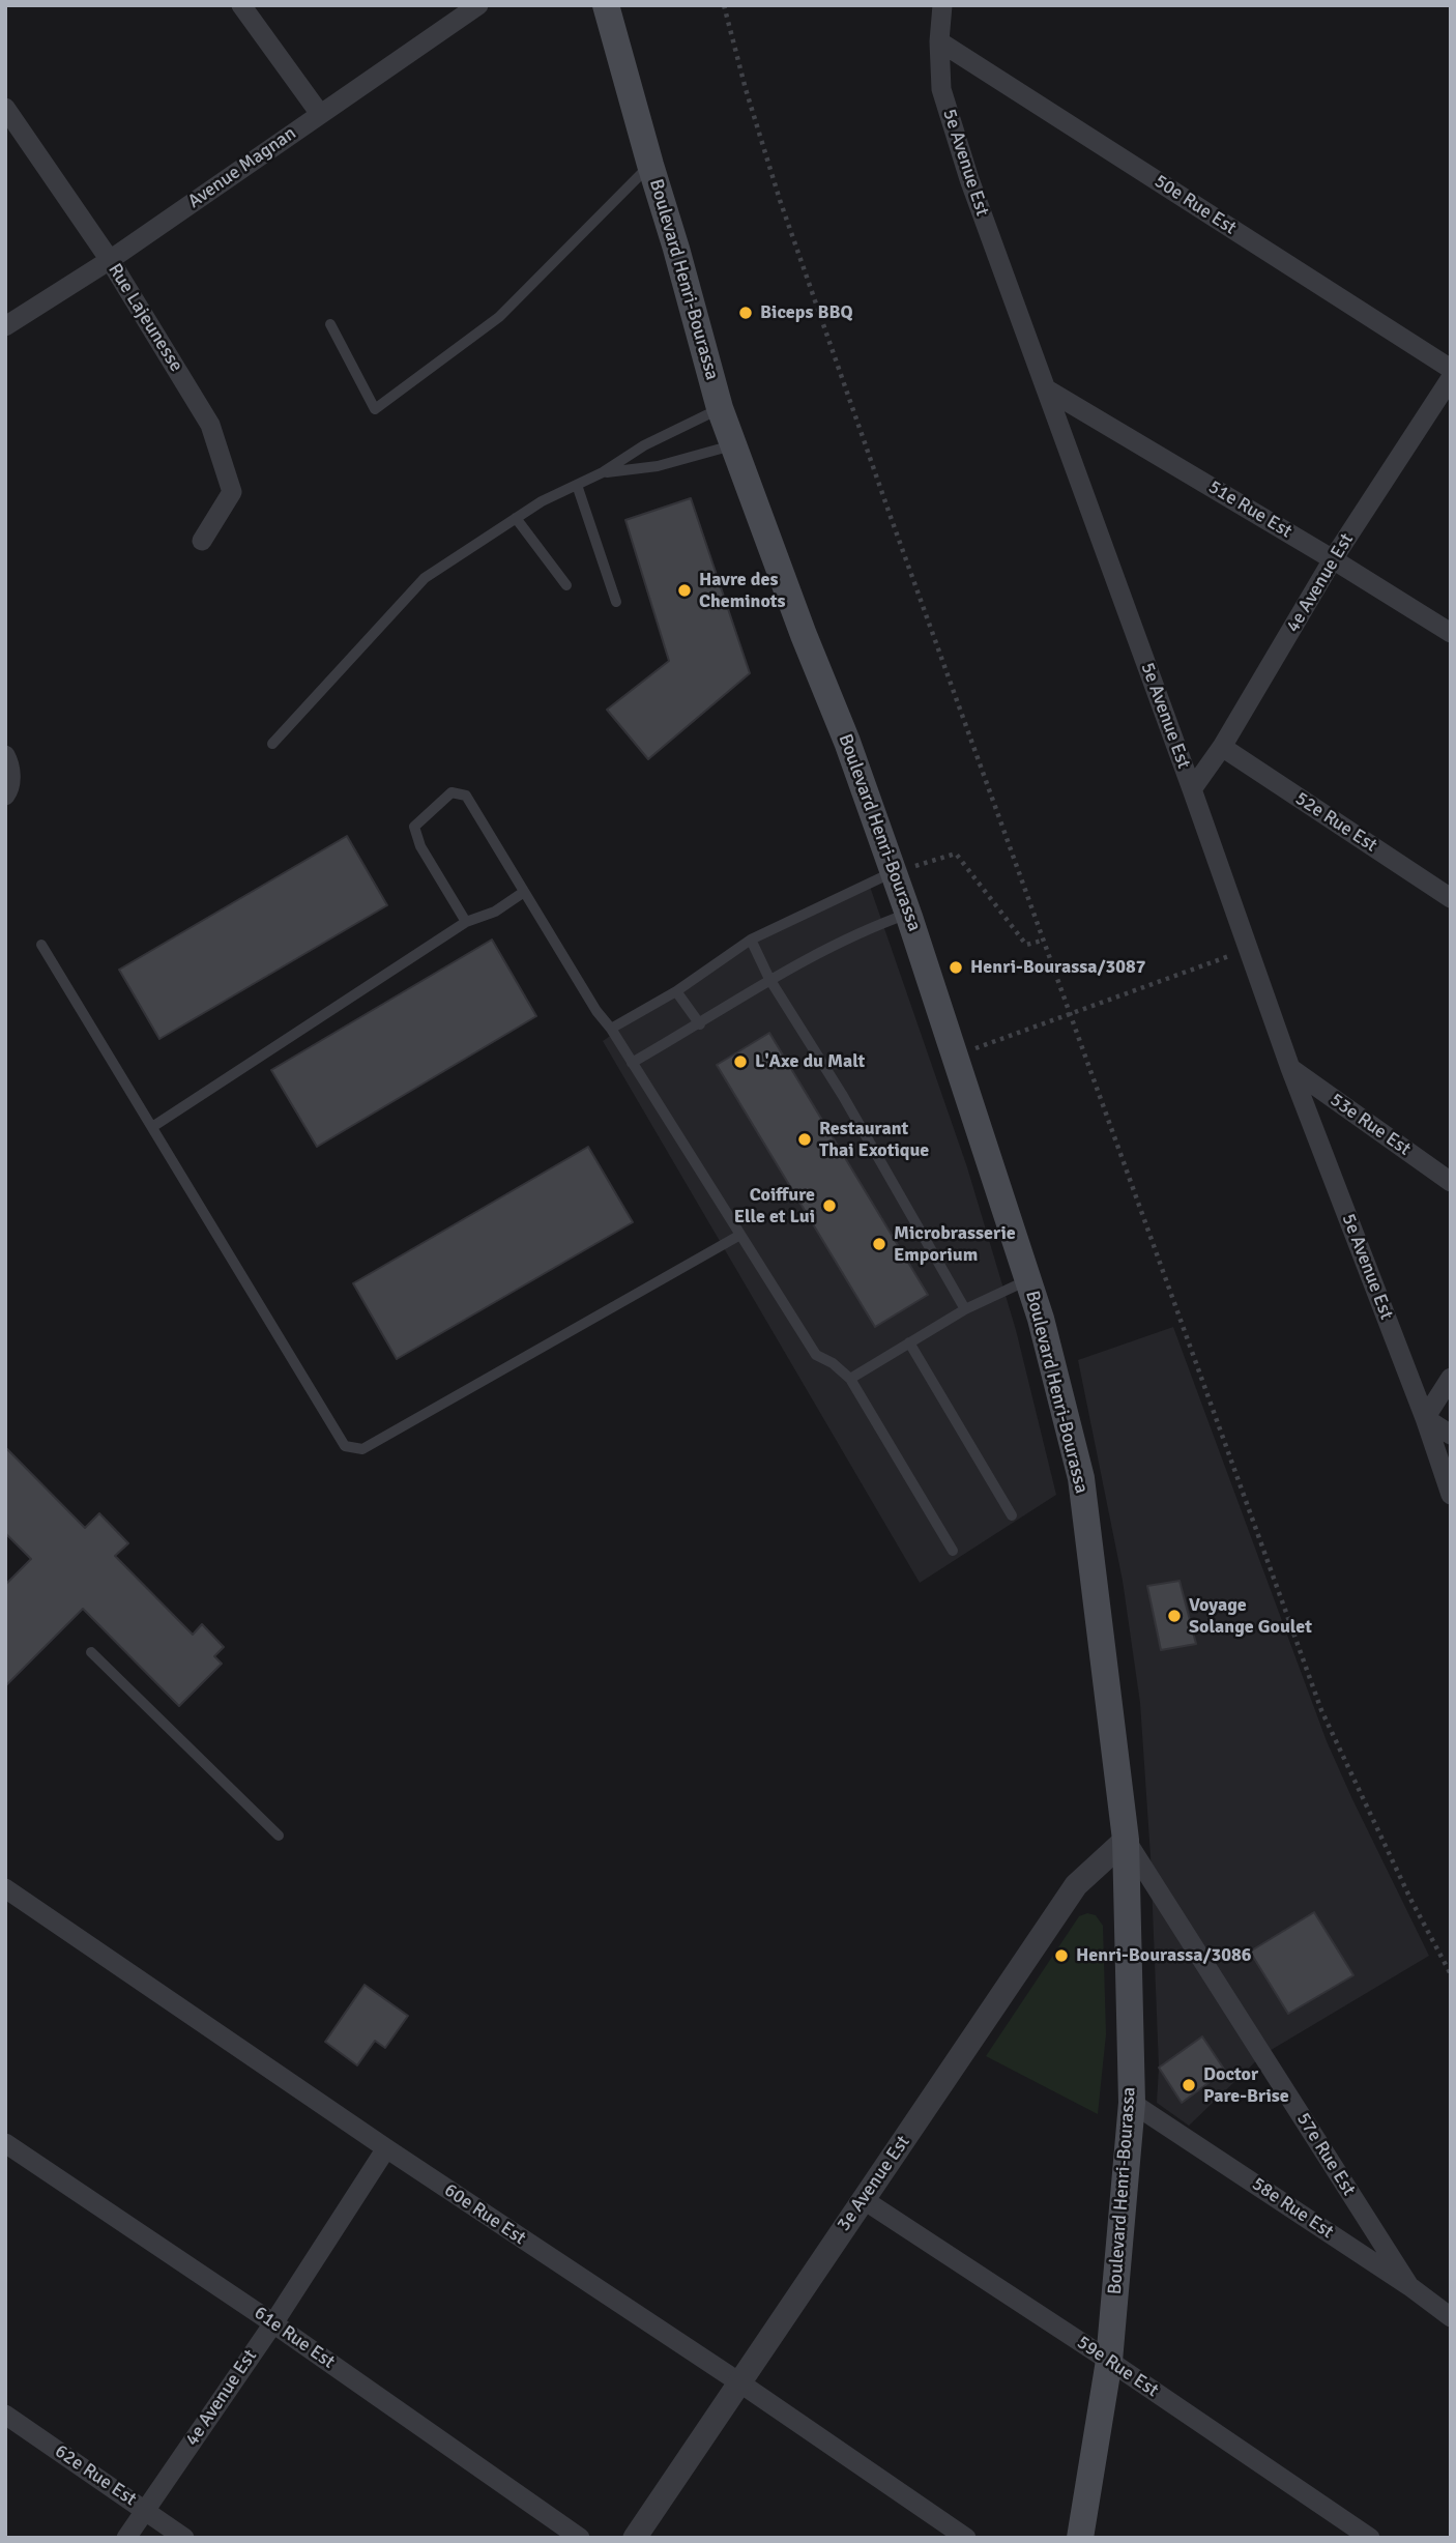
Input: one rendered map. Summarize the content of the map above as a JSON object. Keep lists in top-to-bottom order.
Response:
{
  "streets": {
    "main road": ["Boulevard Henri-Bourassa"],
    "street": [
      "5e Avenue Est",
      "Avenue Magnan",
      "50e Rue Est",
      "Rue Lajeunesse",
      "51e Rue Est",
      "4e Avenue Est",
      "52e Rue Est",
      "53e Rue Est",
      "57e Rue Est",
      "3e Avenue Est",
      "58e Rue Est",
      "60e Rue Est",
      "61e Rue Est",
      "59e Rue Est",
      "62e Rue Est"
    ]
  },
  "crossings": [
    ["5e Avenue Est", "50e Rue Est"],
    ["5e Avenue Est", "51e Rue Est"],
    ["5e Avenue Est", "4e Avenue Est"],
    ["5e Avenue Est", "53e Rue Est"],
    ["Avenue Magnan", "Rue Lajeunesse"],
    ["Boulevard Henri-Bourassa", "57e Rue Est"],
    ["Boulevard Henri-Bourassa", "3e Avenue Est"],
    ["Boulevard Henri-Bourassa", "58e Rue Est"],
    ["Boulevard Henri-Bourassa", "59e Rue Est"],
    ["51e Rue Est", "4e Avenue Est"],
    ["4e Avenue Est", "52e Rue Est"],
    ["4e Avenue Est", "60e Rue Est"],
    ["4e Avenue Est", "61e Rue Est"],
    ["4e Avenue Est", "62e Rue Est"],
    ["57e Rue Est", "3e Avenue Est"],
    ["57e Rue Est", "58e Rue Est"],
    ["3e Avenue Est", "60e Rue Est"],
    ["3e Avenue Est", "59e Rue Est"]
  ],
  "places": [
    "Biceps BBQ",
    "Havre des Cheminots",
    "Henri-Bourassa/3087",
    "L'Axe du Malt",
    "Restaurant Thai Exotique",
    "Coiffure Elle et Lui",
    "Microbrasserie Emporium",
    "Voyage Solange Goulet",
    "Henri-Bourassa/3086",
    "Doctor Pare-Brise"
  ]
}
